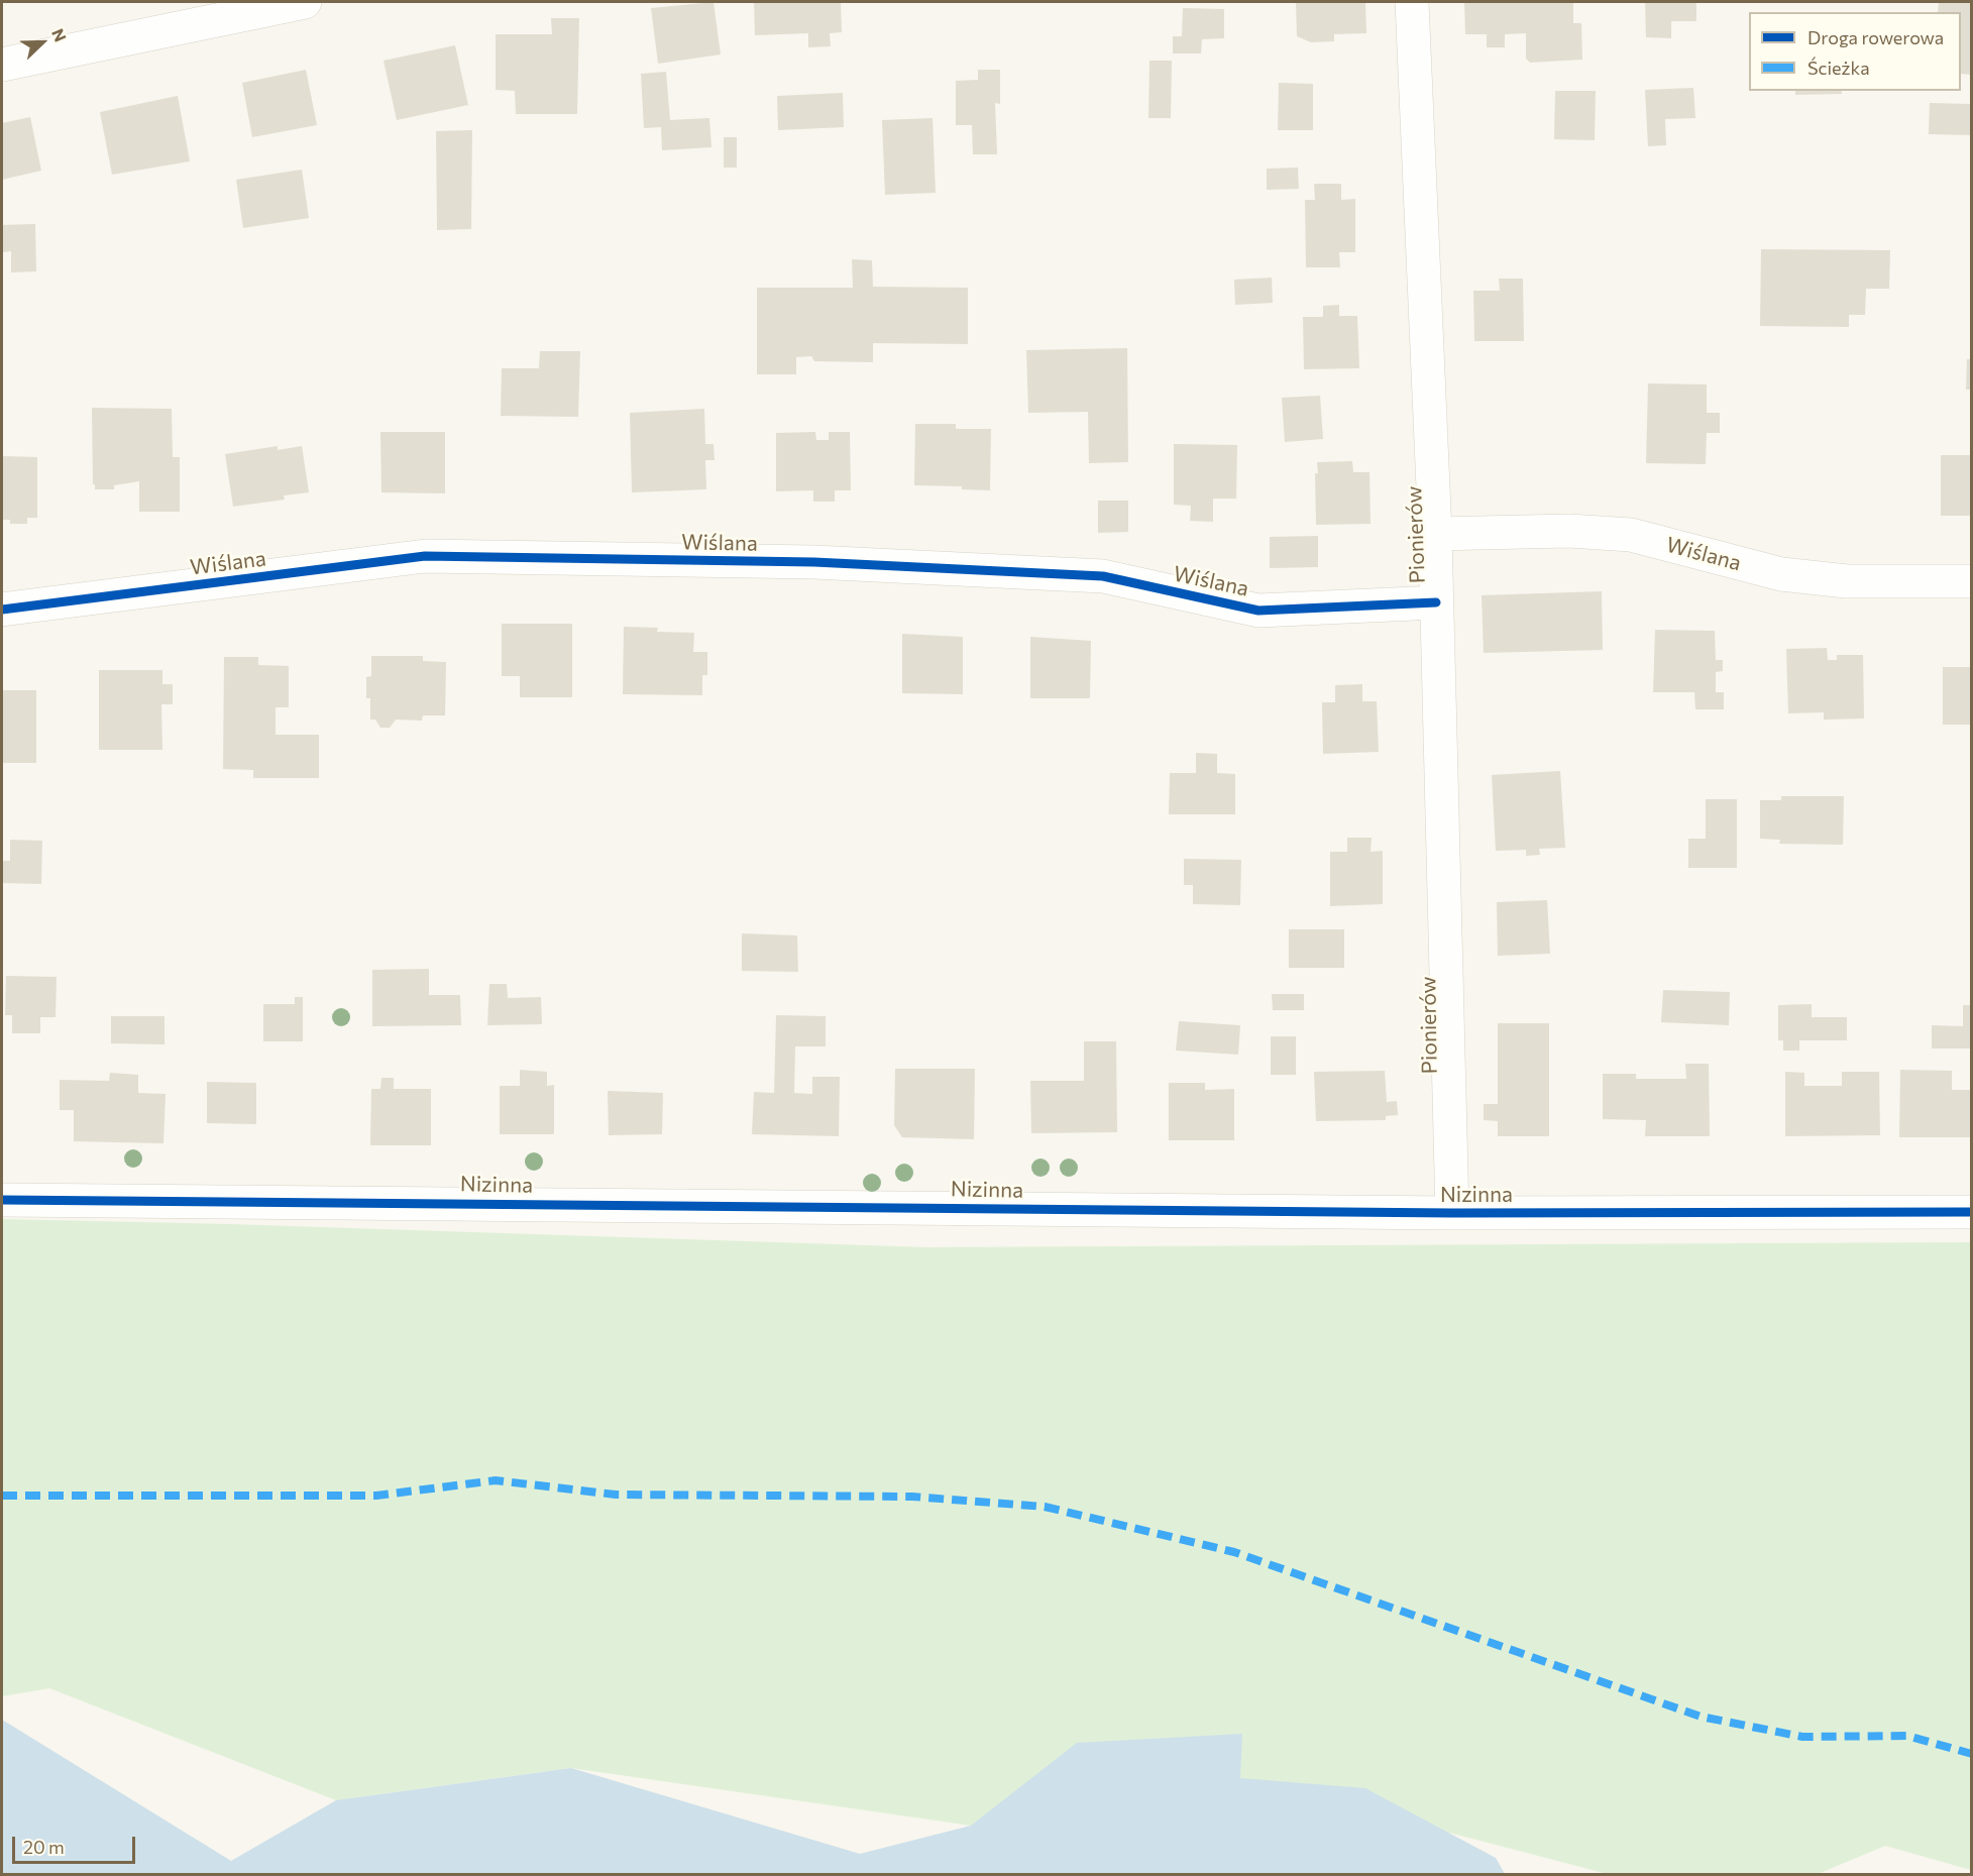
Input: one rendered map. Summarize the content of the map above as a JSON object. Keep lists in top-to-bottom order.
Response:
{
  "streets": {
    "street": ["Pionierów", "Wiślana", "Nizinna"]
  },
  "crossings": [
    ["Pionierów", "Wiślana"],
    ["Pionierów", "Nizinna"]
  ],
  "legend": ["Droga rowerowa", "Ścieżka"],
  "scale_bar": "20 m",
  "north": "top right"
}
